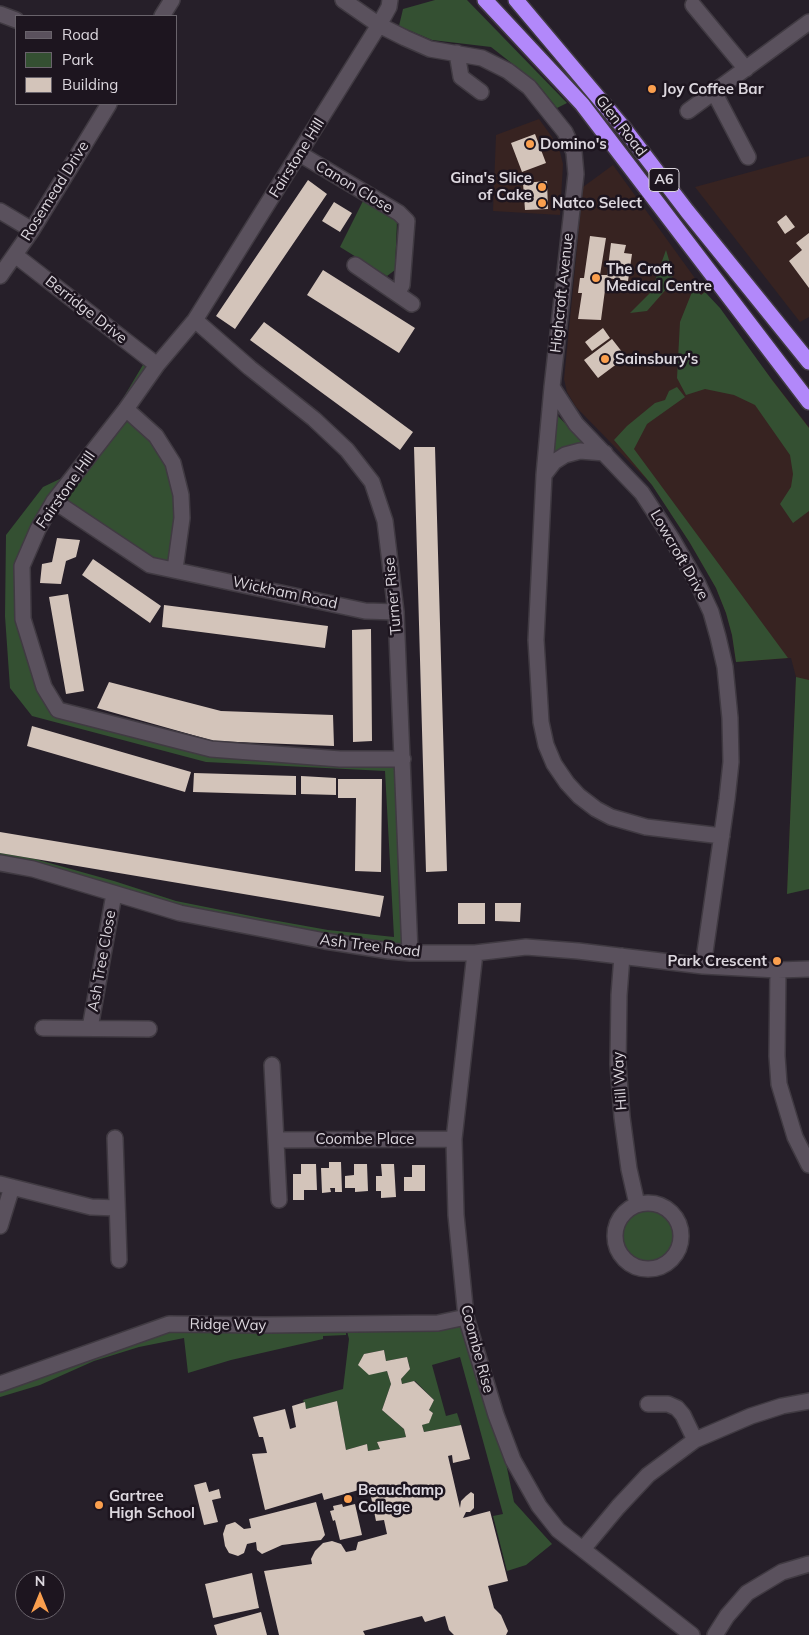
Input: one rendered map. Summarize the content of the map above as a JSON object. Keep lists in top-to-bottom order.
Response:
{
  "streets": {
    "highway": ["Glen Road", "A6"],
    "street": [
      "Fairstone Hill",
      "Canon Close",
      "Rosemead Drive",
      "Highcroft Avenue",
      "Berridge Drive",
      "Lowcroft Drive",
      "Wickham Road",
      "Turner Rise",
      "Ash Tree Road",
      "Ash Tree Close",
      "Hill Way",
      "Coombe Place",
      "Ridge Way",
      "Coombe Rise"
    ]
  },
  "crossings": [
    ["Fairstone Hill", "Canon Close"],
    ["Fairstone Hill", "Highcroft Avenue"],
    ["Fairstone Hill", "Berridge Drive"],
    ["Fairstone Hill", "Wickham Road"],
    ["Fairstone Hill", "Turner Rise"],
    ["Rosemead Drive", "Berridge Drive"],
    ["Highcroft Avenue", "Lowcroft Drive"],
    ["Lowcroft Drive", "Ash Tree Road"],
    ["Wickham Road", "Turner Rise"],
    ["Turner Rise", "Ash Tree Road"],
    ["Ash Tree Road", "Ash Tree Close"],
    ["Ash Tree Road", "Hill Way"],
    ["Ash Tree Road", "Coombe Rise"],
    ["Coombe Place", "Coombe Rise"],
    ["Ridge Way", "Coombe Rise"]
  ],
  "places": [
    "Joy Coffee Bar",
    "Domino's",
    "Gina's Slice of Cake",
    "Natco Select",
    "The Croft Medical Centre",
    "Sainsbury's",
    "Park Crescent",
    "Beauchamp College",
    "Gartree High School"
  ],
  "legend": ["Road", "Park", "Building"],
  "north": "top"
}
